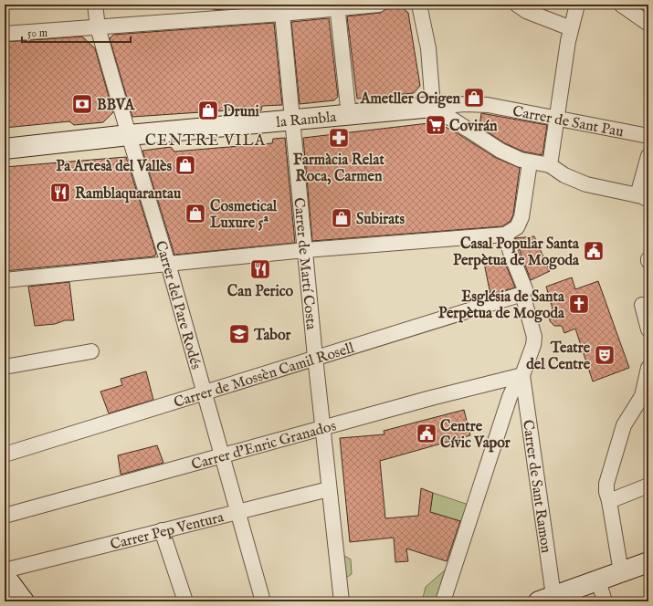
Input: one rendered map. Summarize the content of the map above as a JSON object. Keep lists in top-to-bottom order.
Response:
{
  "streets": {
    "street": [
      "la Rambla",
      "Carrer de Sant Pau",
      "Carrer de Martí Costa",
      "Carrer del Pare Rodés",
      "Carrer de Mossèn Camil Rosell",
      "Carrer d'Enric Granados",
      "Carrer de Sant Ramon",
      "Carrer Pep Ventura"
    ]
  },
  "crossings": [
    ["la Rambla", "Carrer de Sant Pau"],
    ["la Rambla", "Carrer de Martí Costa"],
    ["la Rambla", "Carrer del Pare Rodés"],
    ["Carrer de Martí Costa", "Carrer de Mossèn Camil Rosell"],
    ["Carrer de Martí Costa", "Carrer d'Enric Granados"],
    ["Carrer de Martí Costa", "Carrer Pep Ventura"],
    ["Carrer del Pare Rodés", "Carrer de Mossèn Camil Rosell"],
    ["Carrer del Pare Rodés", "Carrer d'Enric Granados"],
    ["Carrer del Pare Rodés", "Carrer Pep Ventura"],
    ["Carrer d'Enric Granados", "Carrer de Sant Ramon"]
  ],
  "districts": ["CENTRE VILA"],
  "places": {
    "shop": [
      "Ametller Origen",
      "Druni",
      "Pa Artesà del Vallès",
      "Cosmetical Luxure 5ª",
      "Subirats"
    ],
    "bank": ["BBVA"],
    "supermarket": ["Covirán"],
    "pharmacy": ["Farmàcia Relat Roca, Carmen"],
    "restaurant": ["Ramblaquarantau", "Can Perico"],
    "public building": ["Casal Popular Santa Perpètua de Mogoda", "Centre Cívic Vapor"],
    "church": ["Església de Santa Perpètua de Mogoda"],
    "school or university": ["Tabor"],
    "theatre": ["Teatre del Centre"]
  },
  "scale_bar": "50 m"
}
